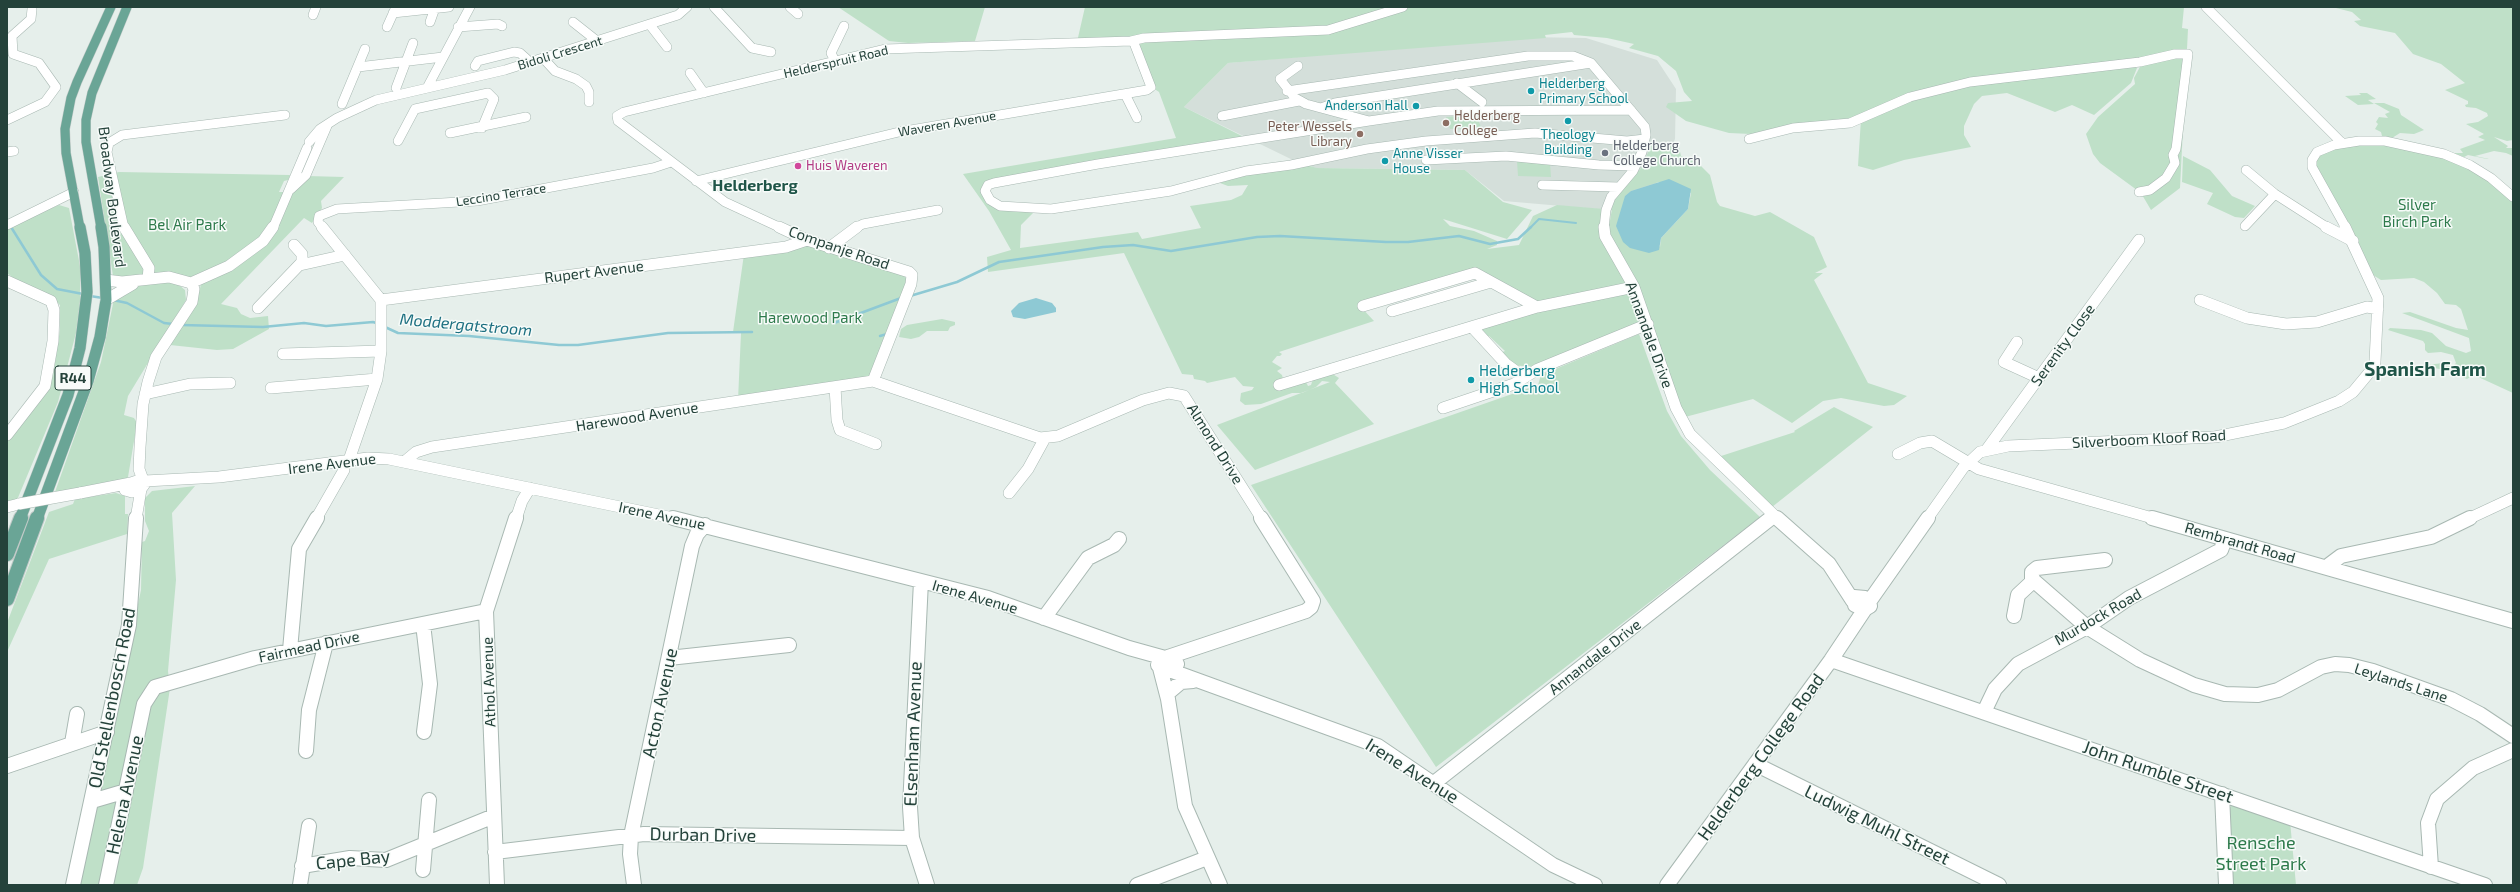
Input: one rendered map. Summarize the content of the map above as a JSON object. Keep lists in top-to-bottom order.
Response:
{
  "streets": {
    "main road": ["Broadway Boulevard", "R44"],
    "street": [
      "Bidoli Crescent",
      "Helderspruit Road",
      "Waveren Avenue",
      "Leccino Terrace",
      "Companje Road",
      "Rupert Avenue",
      "Annandale Drive",
      "Serenity Close",
      "Harewood Avenue",
      "Silverboom Kloof Road",
      "Almond Drive",
      "Irene Avenue",
      "Rembrandt Road",
      "Murdock Road",
      "Fairmead Drive",
      "Athol Avenue",
      "Leylands Lane",
      "Old Stellenbosch Road",
      "Acton Avenue",
      "Elsenham Avenue",
      "Helderberg College Road",
      "John Rumble Street",
      "Helena Avenue",
      "Ludwig Muhl Street",
      "Durban Drive",
      "Cape Bay"
    ]
  },
  "crossings": [
    ["Bidoli Crescent", "Old Stellenbosch Road"],
    ["Helderspruit Road", "Waveren Avenue"],
    ["Helderspruit Road", "Companje Road"],
    ["Waveren Avenue", "Companje Road"],
    ["Leccino Terrace", "Companje Road"],
    ["Companje Road", "Rupert Avenue"],
    ["Companje Road", "Harewood Avenue"],
    ["Companje Road", "Almond Drive"],
    ["Annandale Drive", "Irene Avenue"],
    ["Annandale Drive", "Helderberg College Road"],
    ["Serenity Close", "Silverboom Kloof Road"],
    ["Harewood Avenue", "Almond Drive"],
    ["Harewood Avenue", "Irene Avenue"],
    ["Silverboom Kloof Road", "Rembrandt Road"],
    ["Silverboom Kloof Road", "Helderberg College Road"],
    ["Almond Drive", "Irene Avenue"],
    ["Irene Avenue", "Athol Avenue"],
    ["Irene Avenue", "Old Stellenbosch Road"],
    ["Irene Avenue", "Acton Avenue"],
    ["Irene Avenue", "Elsenham Avenue"],
    ["Rembrandt Road", "Murdock Road"],
    ["Rembrandt Road", "Helderberg College Road"],
    ["Murdock Road", "Leylands Lane"],
    ["Murdock Road", "John Rumble Street"],
    ["Fairmead Drive", "Athol Avenue"],
    ["Fairmead Drive", "Helena Avenue"],
    ["Athol Avenue", "Durban Drive"],
    ["Athol Avenue", "Cape Bay"],
    ["Acton Avenue", "Durban Drive"],
    ["Elsenham Avenue", "Durban Drive"],
    ["Helderberg College Road", "John Rumble Street"],
    ["Helderberg College Road", "Ludwig Muhl Street"]
  ],
  "districts": ["Helderberg", "Spanish Farm"],
  "water": ["Moddergatstroom"],
  "parks": [
    "Silver Birch Park",
    "Bel Air Park",
    "Harewood Park",
    "Rensche Street Park"
  ],
  "places": [
    "Helderberg Primary School",
    "Anderson Hall",
    "Theology Building",
    "Helderberg College",
    "Peter Wessels Library",
    "Helderberg College Church",
    "Anne Visser House",
    "Huis Waveren",
    "Helderberg High School"
  ]
}
